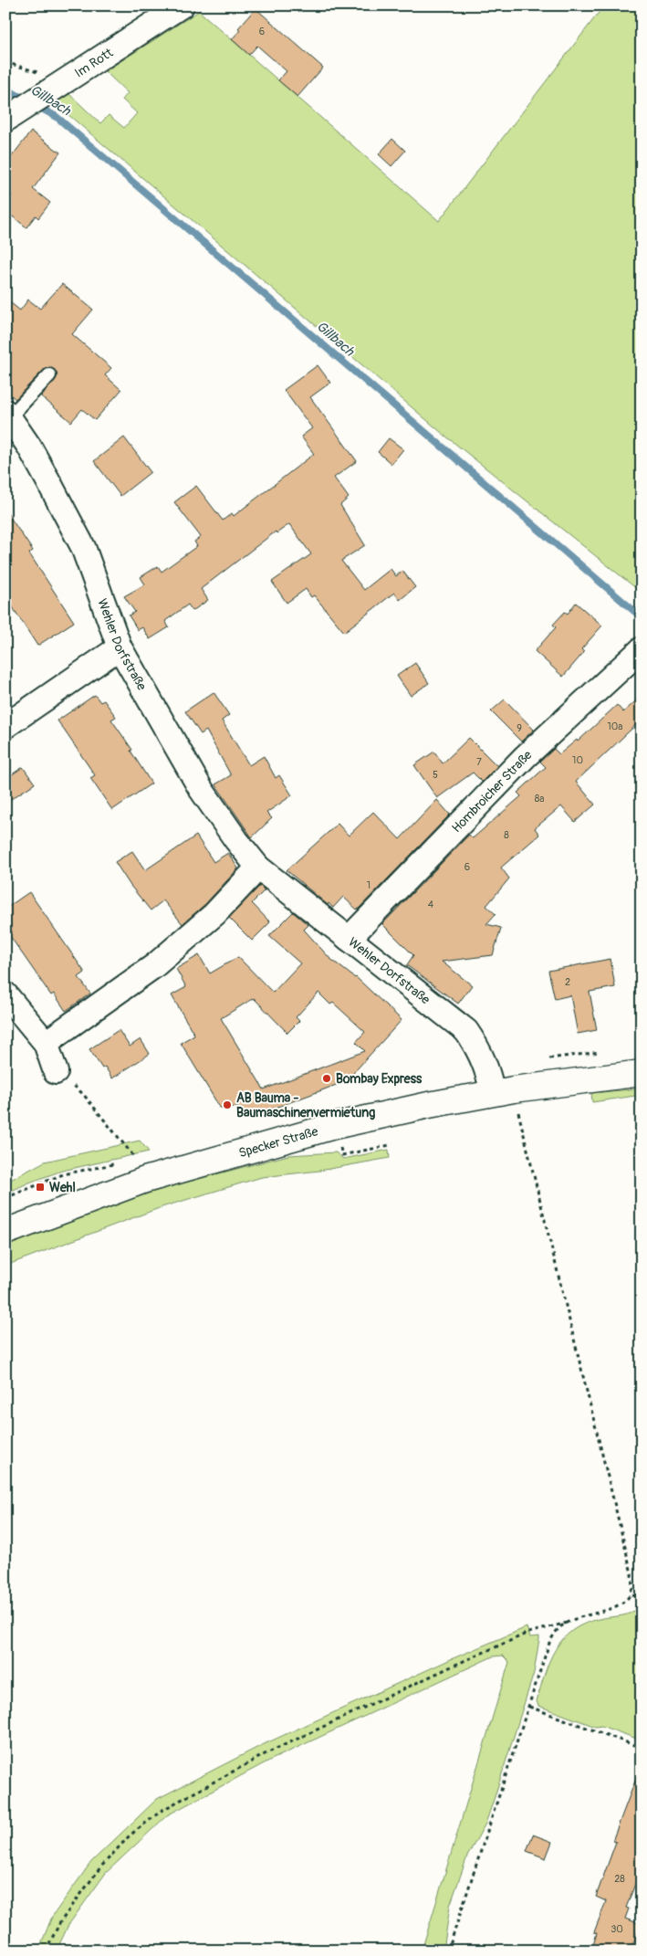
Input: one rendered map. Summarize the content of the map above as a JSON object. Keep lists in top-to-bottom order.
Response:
{
  "streets": {
    "main road": ["Specker Straße"],
    "street": ["Im Rott", "Wehler Dorfstraße", "Hombroicher Straße"]
  },
  "crossings": [
    ["Wehler Dorfstraße", "Hombroicher Straße"],
    ["Wehler Dorfstraße", "Specker Straße"]
  ],
  "water": ["Gillbach"],
  "places": {
    "other": ["Bombay Express", "AB Bauma - Baumaschinenvermietung"],
    "transit": ["Wehl"]
  },
  "house_numbers": [
    "6",
    "10a",
    "9",
    "10",
    "7",
    "5",
    "8a",
    "8",
    "6",
    "1",
    "4",
    "2",
    "28",
    "30"
  ]
}
